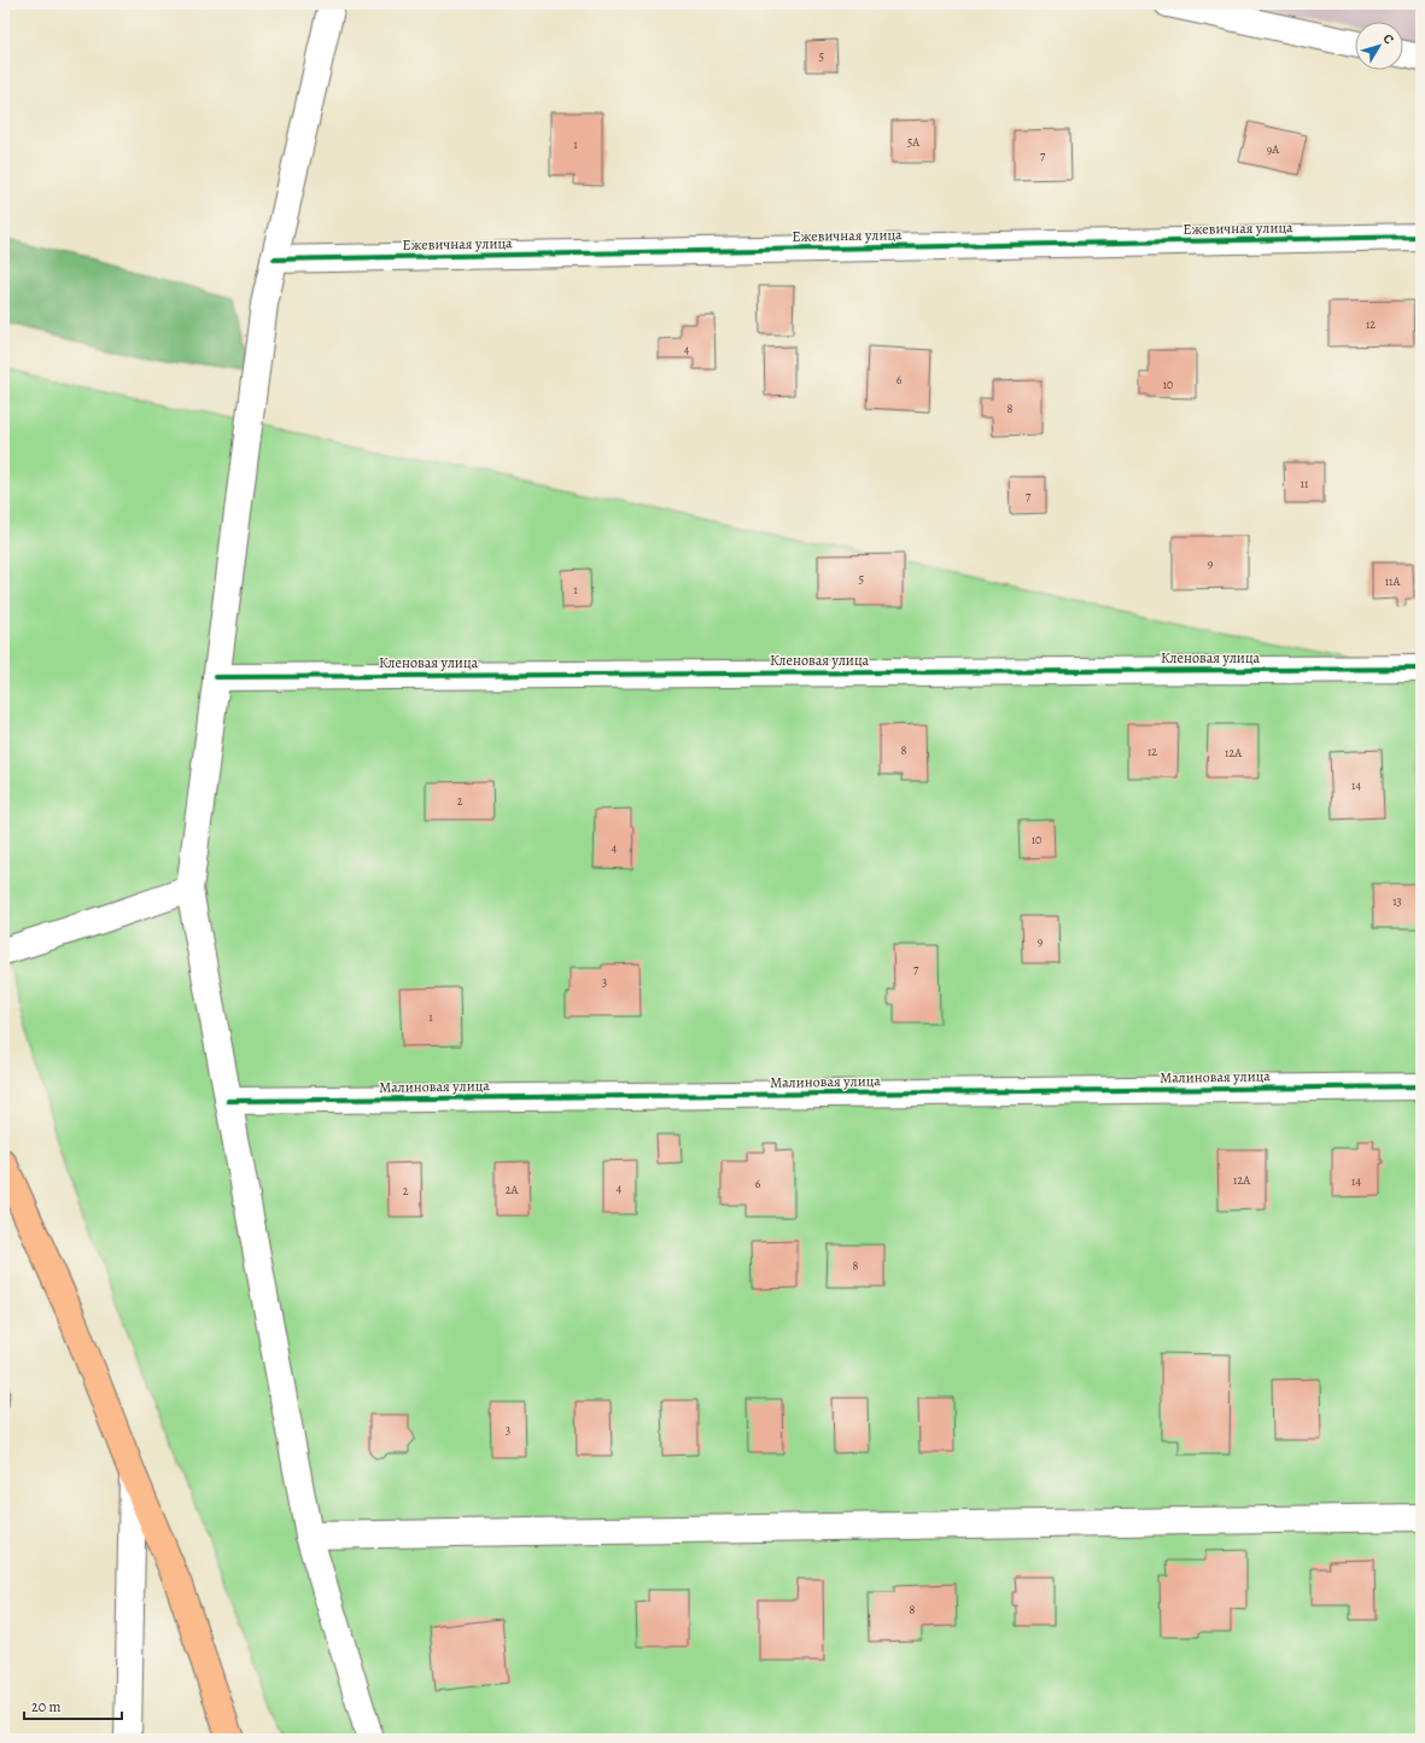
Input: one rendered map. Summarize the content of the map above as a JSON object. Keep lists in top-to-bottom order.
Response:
{
  "streets": {
    "street": ["Ежевичная улица", "Кленовая улица", "Малиновая улица"]
  },
  "house_numbers": [
    "5",
    "5А",
    "1",
    "9А",
    "7",
    "12",
    "4",
    "6",
    "10",
    "8",
    "11",
    "7",
    "9",
    "5",
    "11А",
    "1",
    "8",
    "12",
    "12А",
    "14",
    "2",
    "10",
    "4",
    "13",
    "9",
    "7",
    "3",
    "1",
    "12А",
    "14",
    "6",
    "4",
    "2А",
    "2",
    "8",
    "3",
    "8"
  ],
  "scale_bar": "20 m",
  "north": "top right"
}
